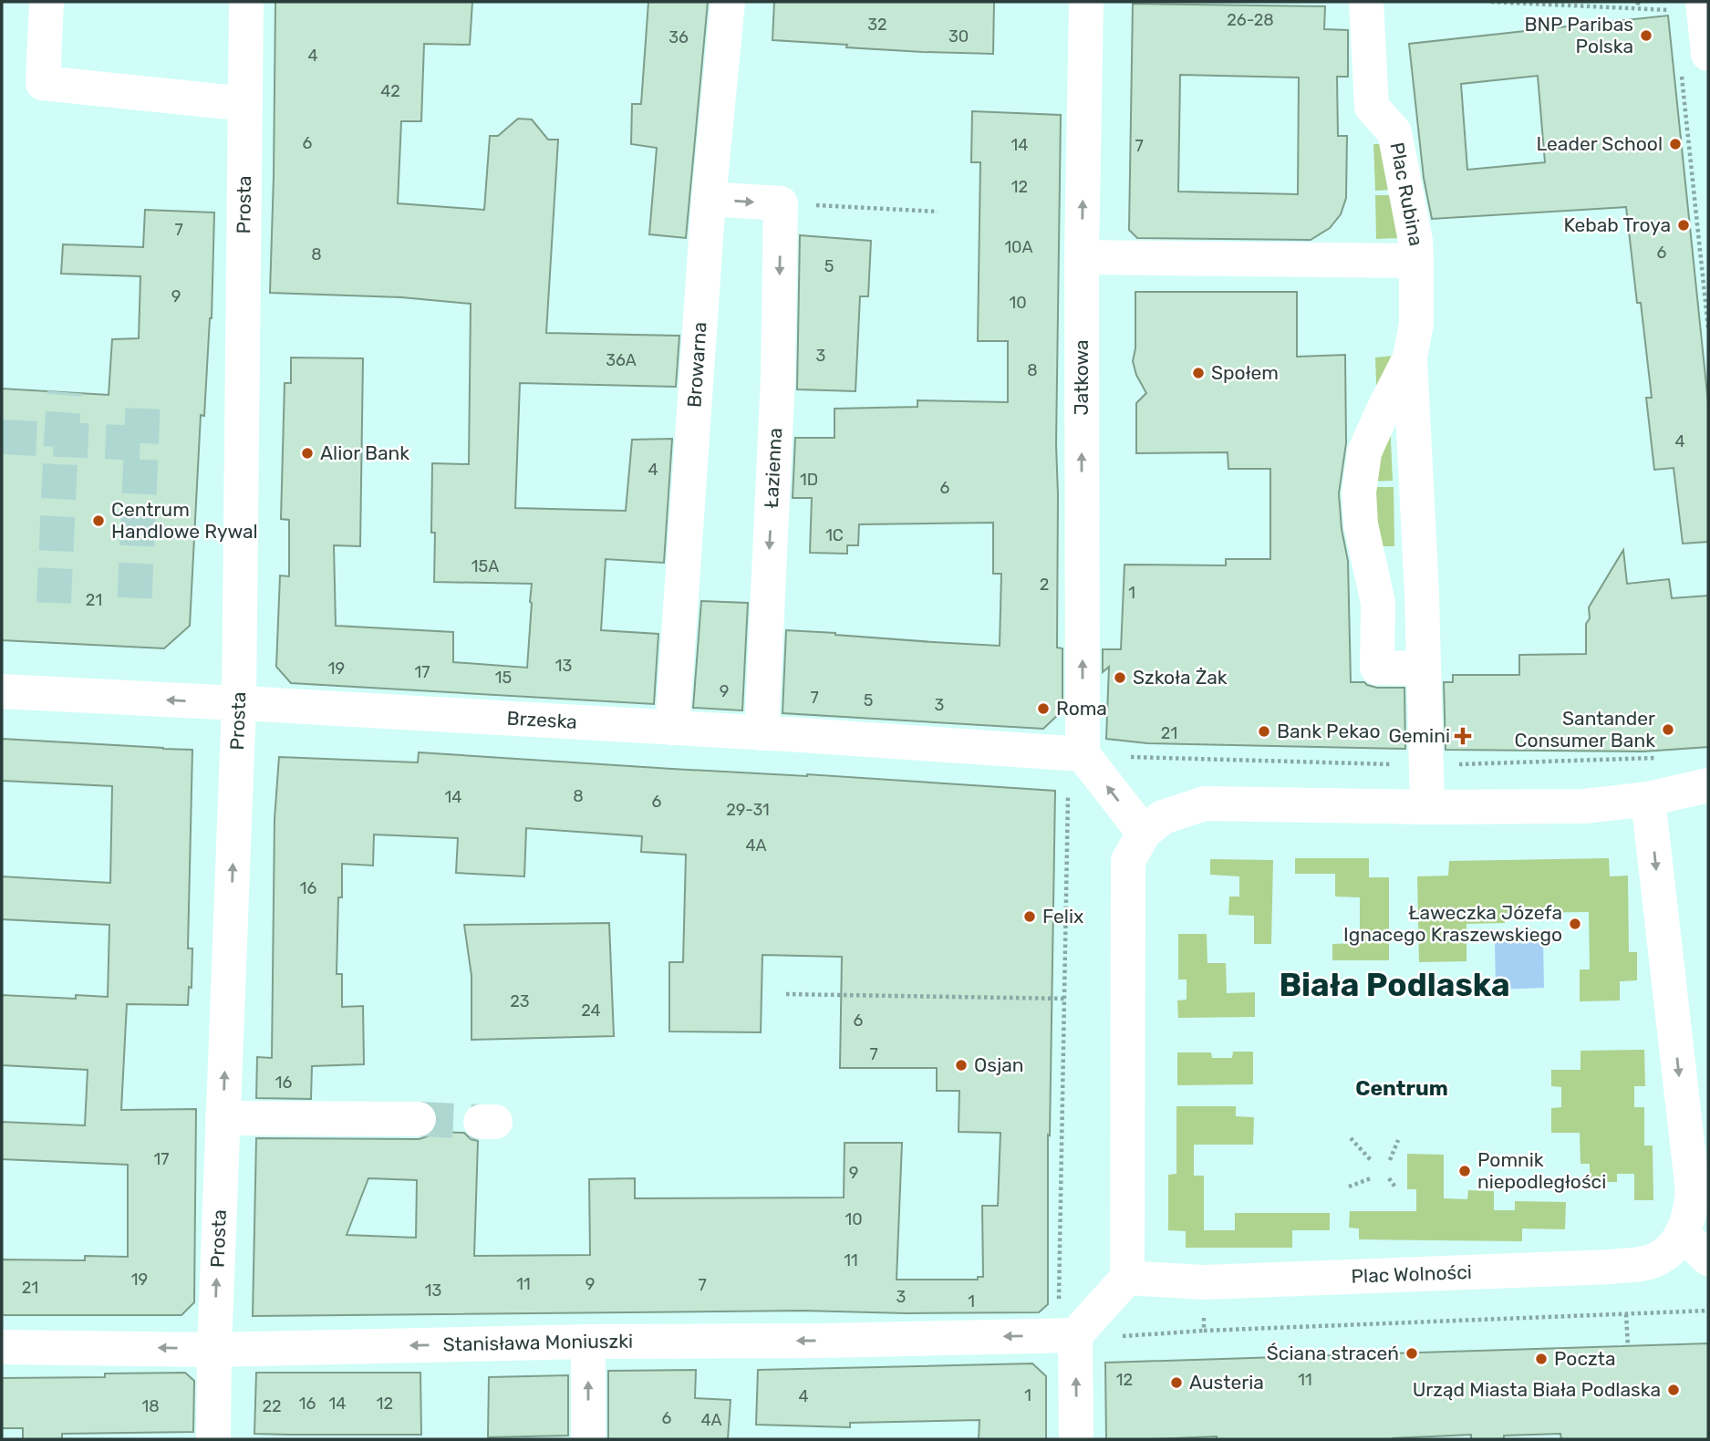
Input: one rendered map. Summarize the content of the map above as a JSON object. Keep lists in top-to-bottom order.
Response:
{
  "streets": {
    "street": [
      "Plac Rubina",
      "Prosta",
      "Browarna",
      "Jatkowa",
      "Łazienna",
      "Brzeska",
      "Plac Wolności",
      "Stanisława Moniuszki"
    ]
  },
  "crossings": [
    ["Prosta", "Brzeska"],
    ["Prosta", "Stanisława Moniuszki"],
    ["Browarna", "Brzeska"],
    ["Jatkowa", "Brzeska"],
    ["Łazienna", "Brzeska"]
  ],
  "one_way": [
    "Prosta",
    "Jatkowa",
    "Łazienna",
    "Plac Wolności",
    "Stanisława Moniuszki"
  ],
  "districts": ["Biała Podlaska", "Centrum"],
  "places": {
    "other": [
      "BNP Paribas Polska",
      "Leader School",
      "Kebab Troya",
      "Społem",
      "Alior Bank",
      "Centrum Handlowe Rywal",
      "Szkoła Żak",
      "Roma",
      "Santander Consumer Bank",
      "Bank Pekao",
      "Felix",
      "Ławeczka Józefa Ignacego Kraszewskiego",
      "Osjan",
      "Pomnik niepodległości",
      "Ściana straceń",
      "Poczta",
      "Austeria",
      "Urząd Miasta Biała Podlaska"
    ],
    "health": ["Gemini"]
  },
  "house_numbers": [
    "26-28",
    "32",
    "30",
    "36",
    "4",
    "42",
    "6",
    "14",
    "7",
    "12",
    "7",
    "10A",
    "6",
    "8",
    "5",
    "9",
    "10",
    "3",
    "36A",
    "8",
    "4",
    "4",
    "1D",
    "6",
    "1C",
    "15A",
    "2",
    "1",
    "21",
    "13",
    "19",
    "17",
    "15",
    "9",
    "7",
    "5",
    "3",
    "21",
    "8",
    "14",
    "6",
    "29-31",
    "4A",
    "16",
    "23",
    "24",
    "6",
    "7",
    "16",
    "17",
    "9",
    "10",
    "11",
    "19",
    "11",
    "9",
    "7",
    "21",
    "13",
    "3",
    "1",
    "12",
    "11",
    "1",
    "4",
    "16",
    "14",
    "12",
    "18",
    "22",
    "6",
    "4A"
  ]
}
